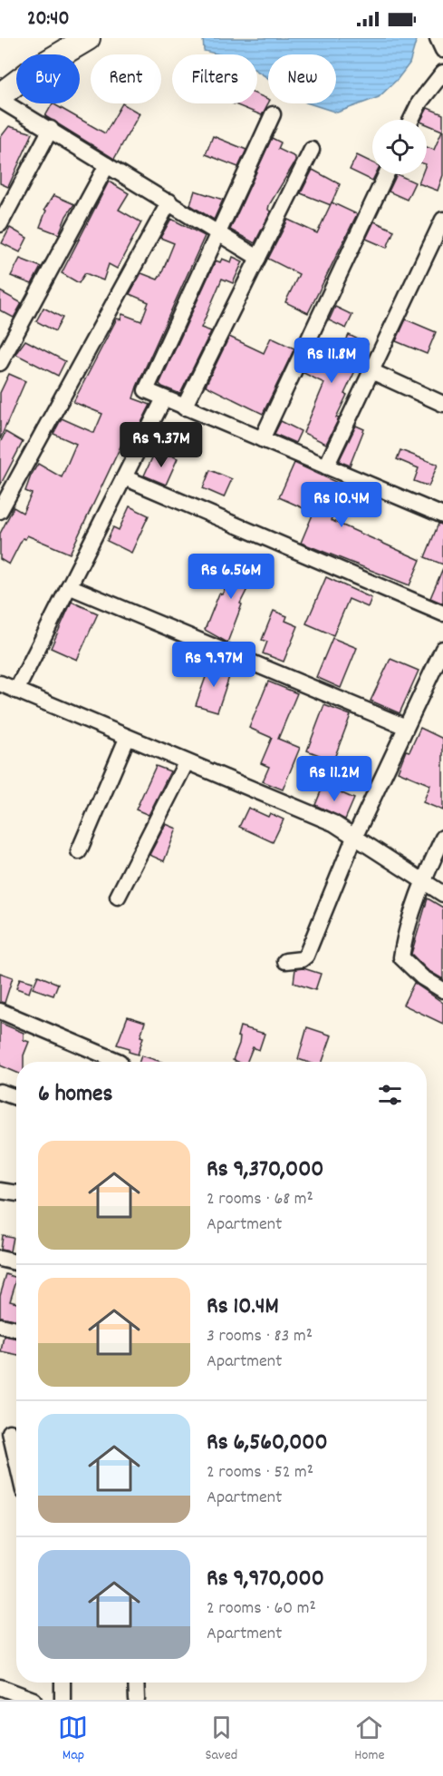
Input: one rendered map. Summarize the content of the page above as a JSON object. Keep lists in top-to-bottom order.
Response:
{
  "page": {
    "status": "20:40",
    "chip": [
      "Buy",
      "Rent",
      "Filters",
      "New"
    ],
    "price": [
      "Rs 11.8M",
      "Rs 9.37M",
      "Rs 10.4M",
      "Rs 6.56M",
      "Rs 9.97M",
      "Rs 11.2M"
    ],
    "heading": "6 homes",
    "list": [
      {
        "name": "Rs 9,370,000",
        "note": "2 rooms · 68 m² · Apartment"
      },
      {
        "name": "Rs 10.4M",
        "note": "3 rooms · 83 m² · Apartment"
      },
      {
        "name": "Rs 6,560,000",
        "note": "2 rooms · 52 m² · Apartment"
      },
      {
        "name": "Rs 9,970,000",
        "note": "2 rooms · 60 m² · Apartment"
      }
    ],
    "tabs": ["Map", "Saved", "Home"]
  }
}
